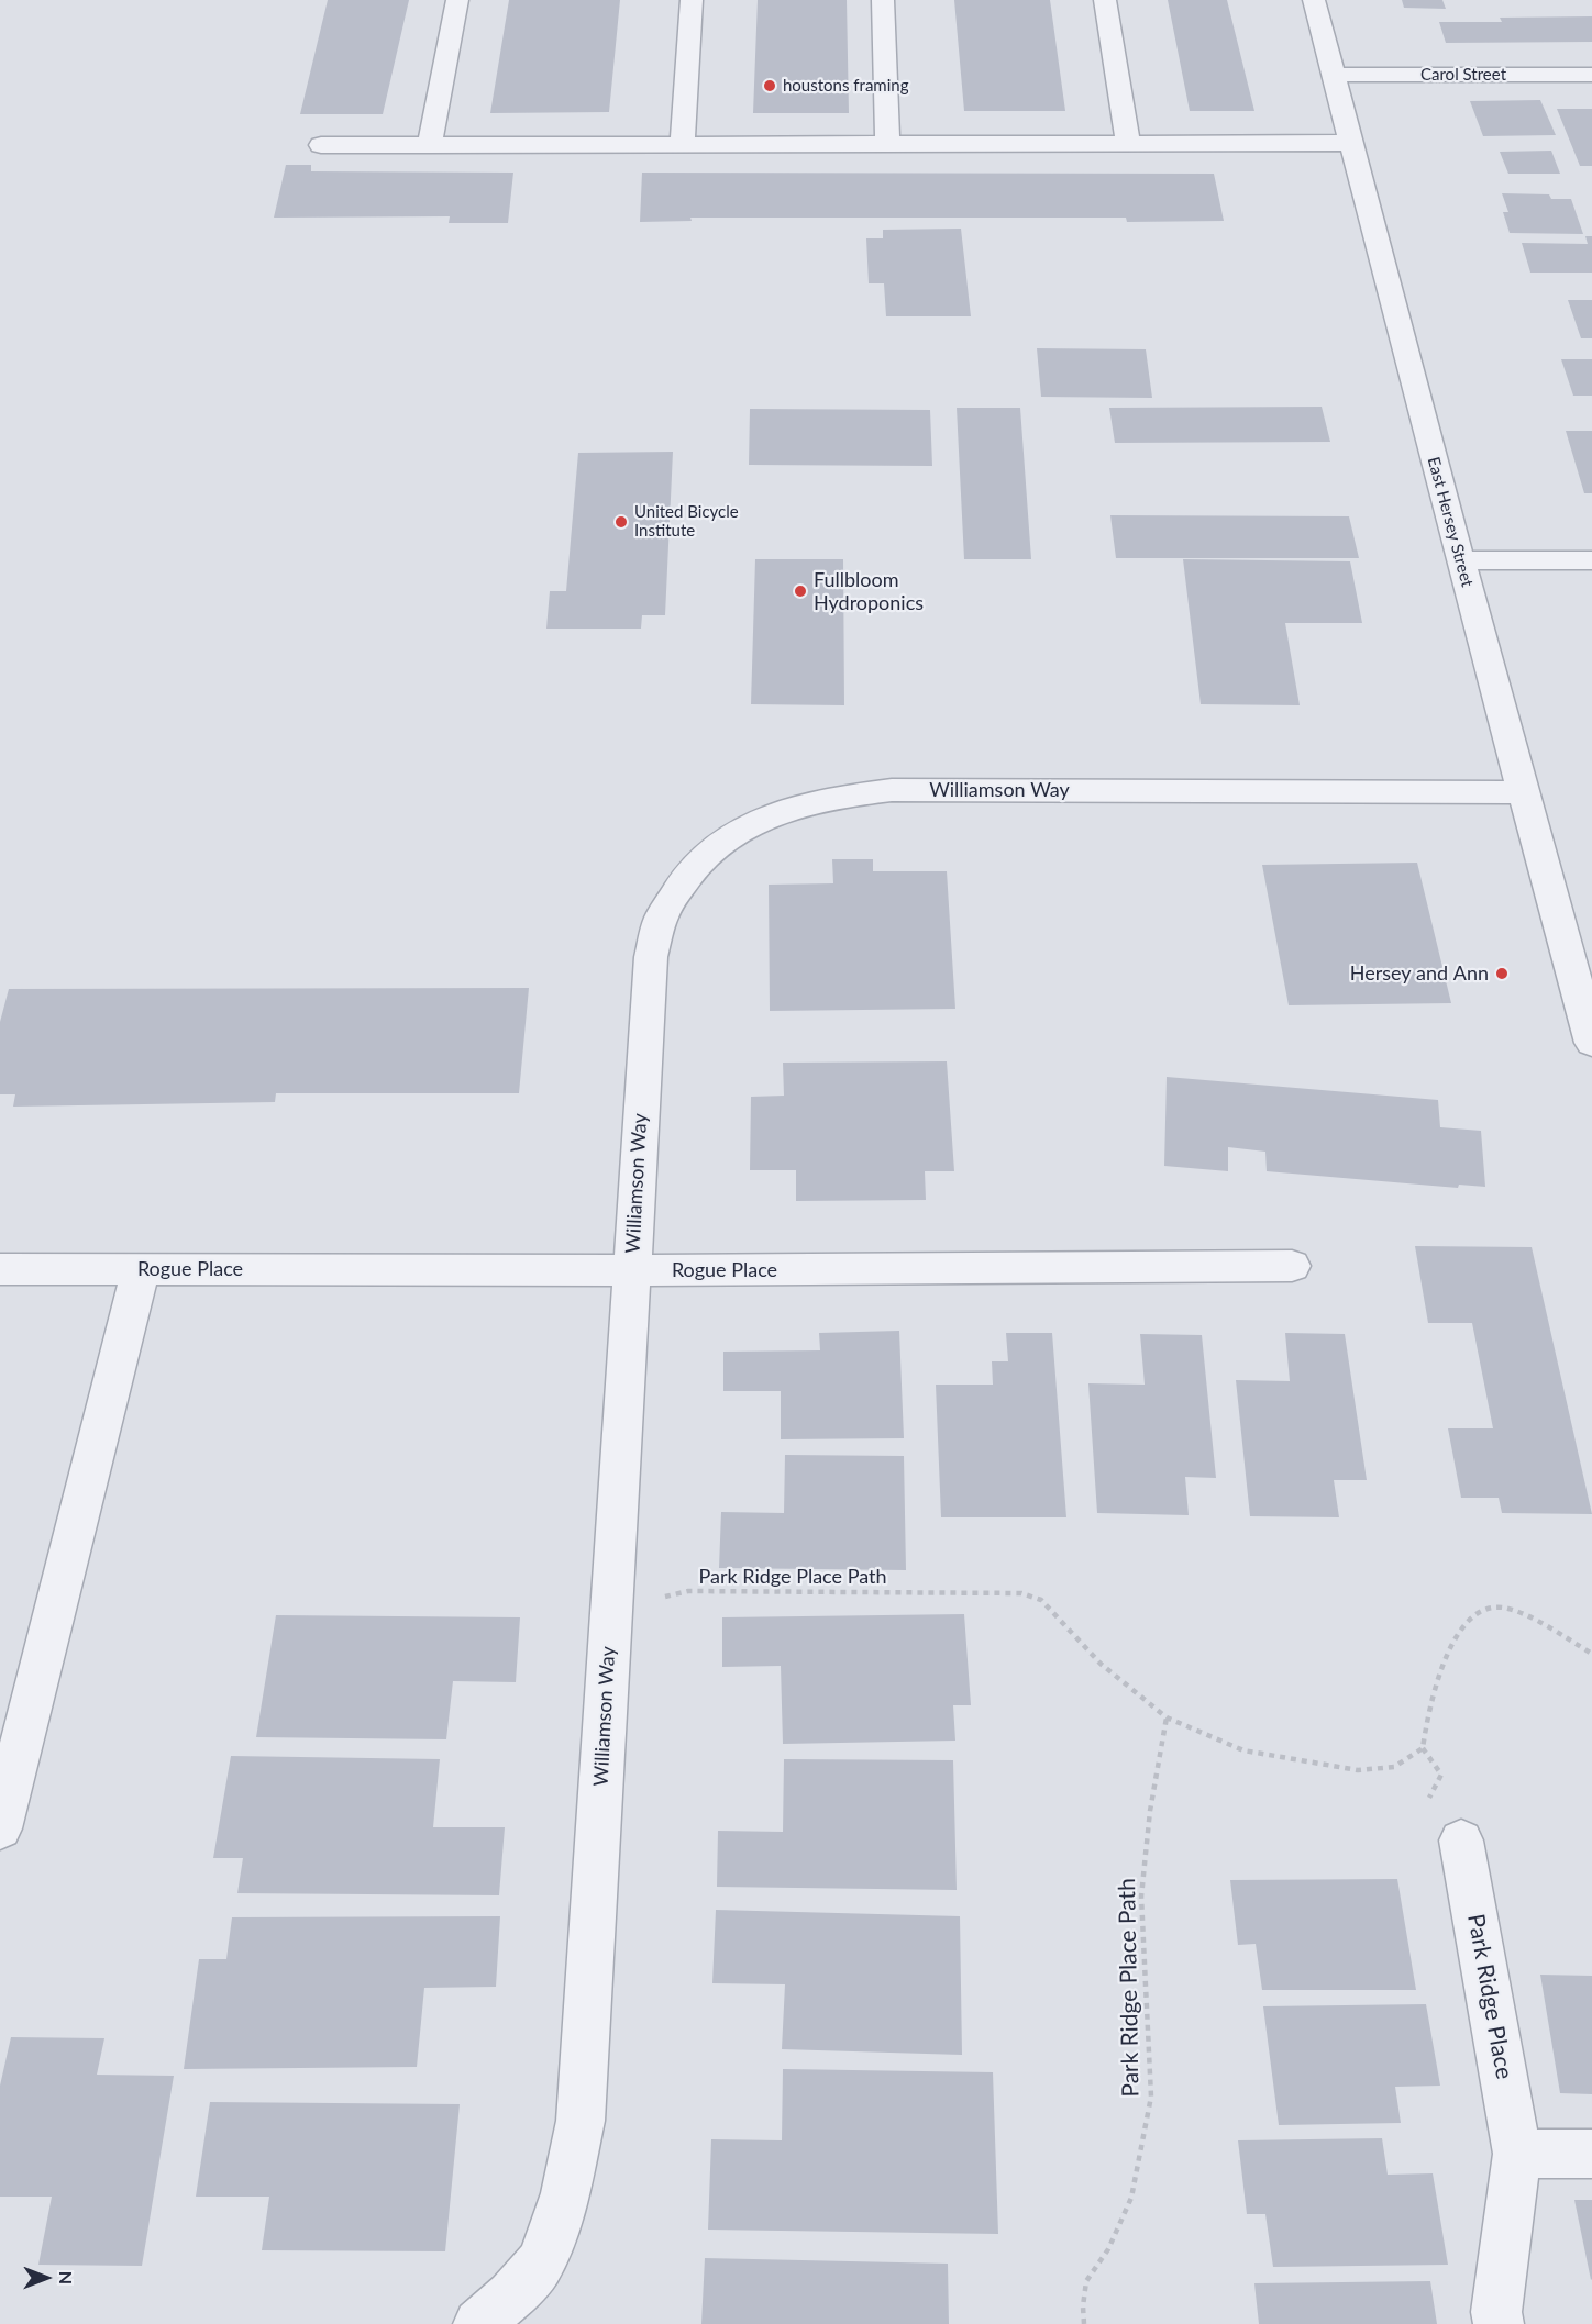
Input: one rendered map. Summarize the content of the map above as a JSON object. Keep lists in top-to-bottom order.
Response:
{
  "streets": {
    "street": [
      "Carol Street",
      "East Hersey Street",
      "Williamson Way",
      "Rogue Place",
      "Park Ridge Place"
    ],
    "path": ["Park Ridge Place Path"]
  },
  "crossings": [
    ["Carol Street", "East Hersey Street"],
    ["East Hersey Street", "Williamson Way"],
    ["Williamson Way", "Rogue Place"],
    ["Williamson Way", "Park Ridge Place Path"]
  ],
  "places": [
    "houstons framing",
    "United Bicycle Institute",
    "Fullbloom Hydroponics",
    "Hersey and Ann"
  ],
  "north": "right"
}
